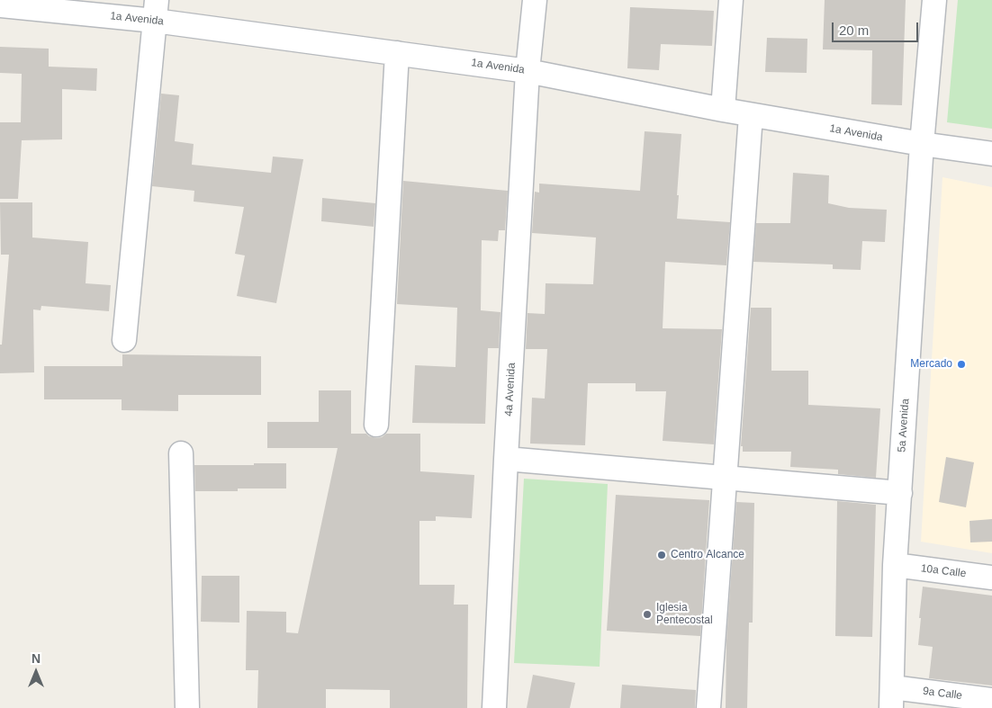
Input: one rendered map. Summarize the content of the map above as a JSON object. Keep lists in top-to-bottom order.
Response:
{
  "streets": {
    "street": [
      "1a Avenida",
      "4a Avenida",
      "5a Avenida",
      "10a Calle",
      "9a Calle"
    ]
  },
  "crossings": [
    ["1a Avenida", "4a Avenida"],
    ["1a Avenida", "5a Avenida"],
    ["5a Avenida", "10a Calle"],
    ["5a Avenida", "9a Calle"]
  ],
  "places": ["Mercado", "Centro Alcance", "Iglesia Pentecostal"],
  "scale_bar": "20 m",
  "north": "top"
}
